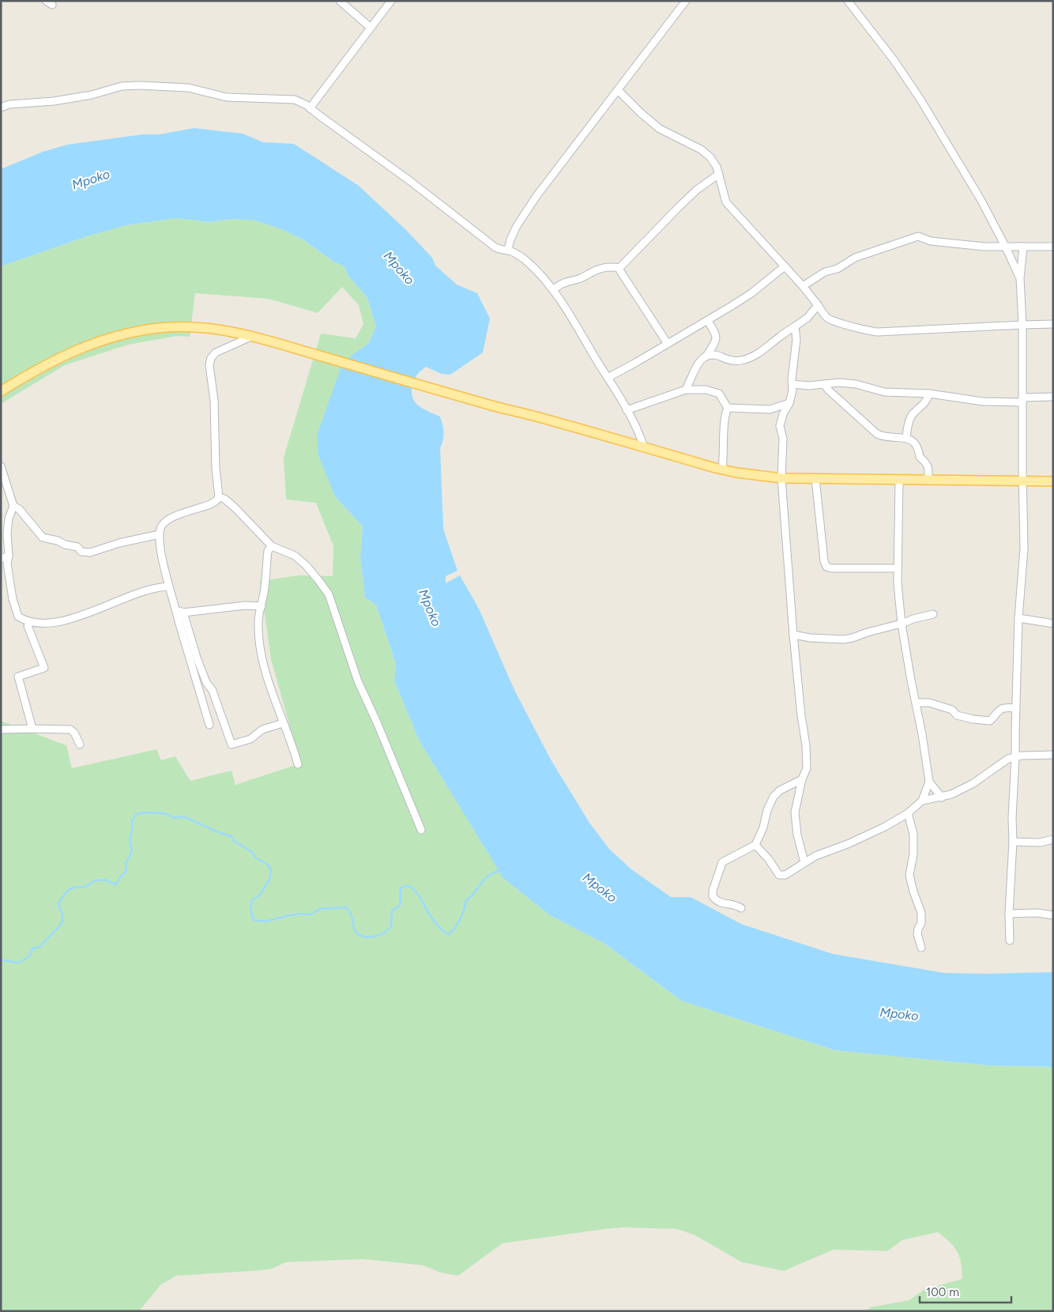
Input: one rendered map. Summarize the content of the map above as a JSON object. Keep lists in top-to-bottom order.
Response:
{
  "water": ["Mpoko"],
  "scale_bar": "100 m"
}
